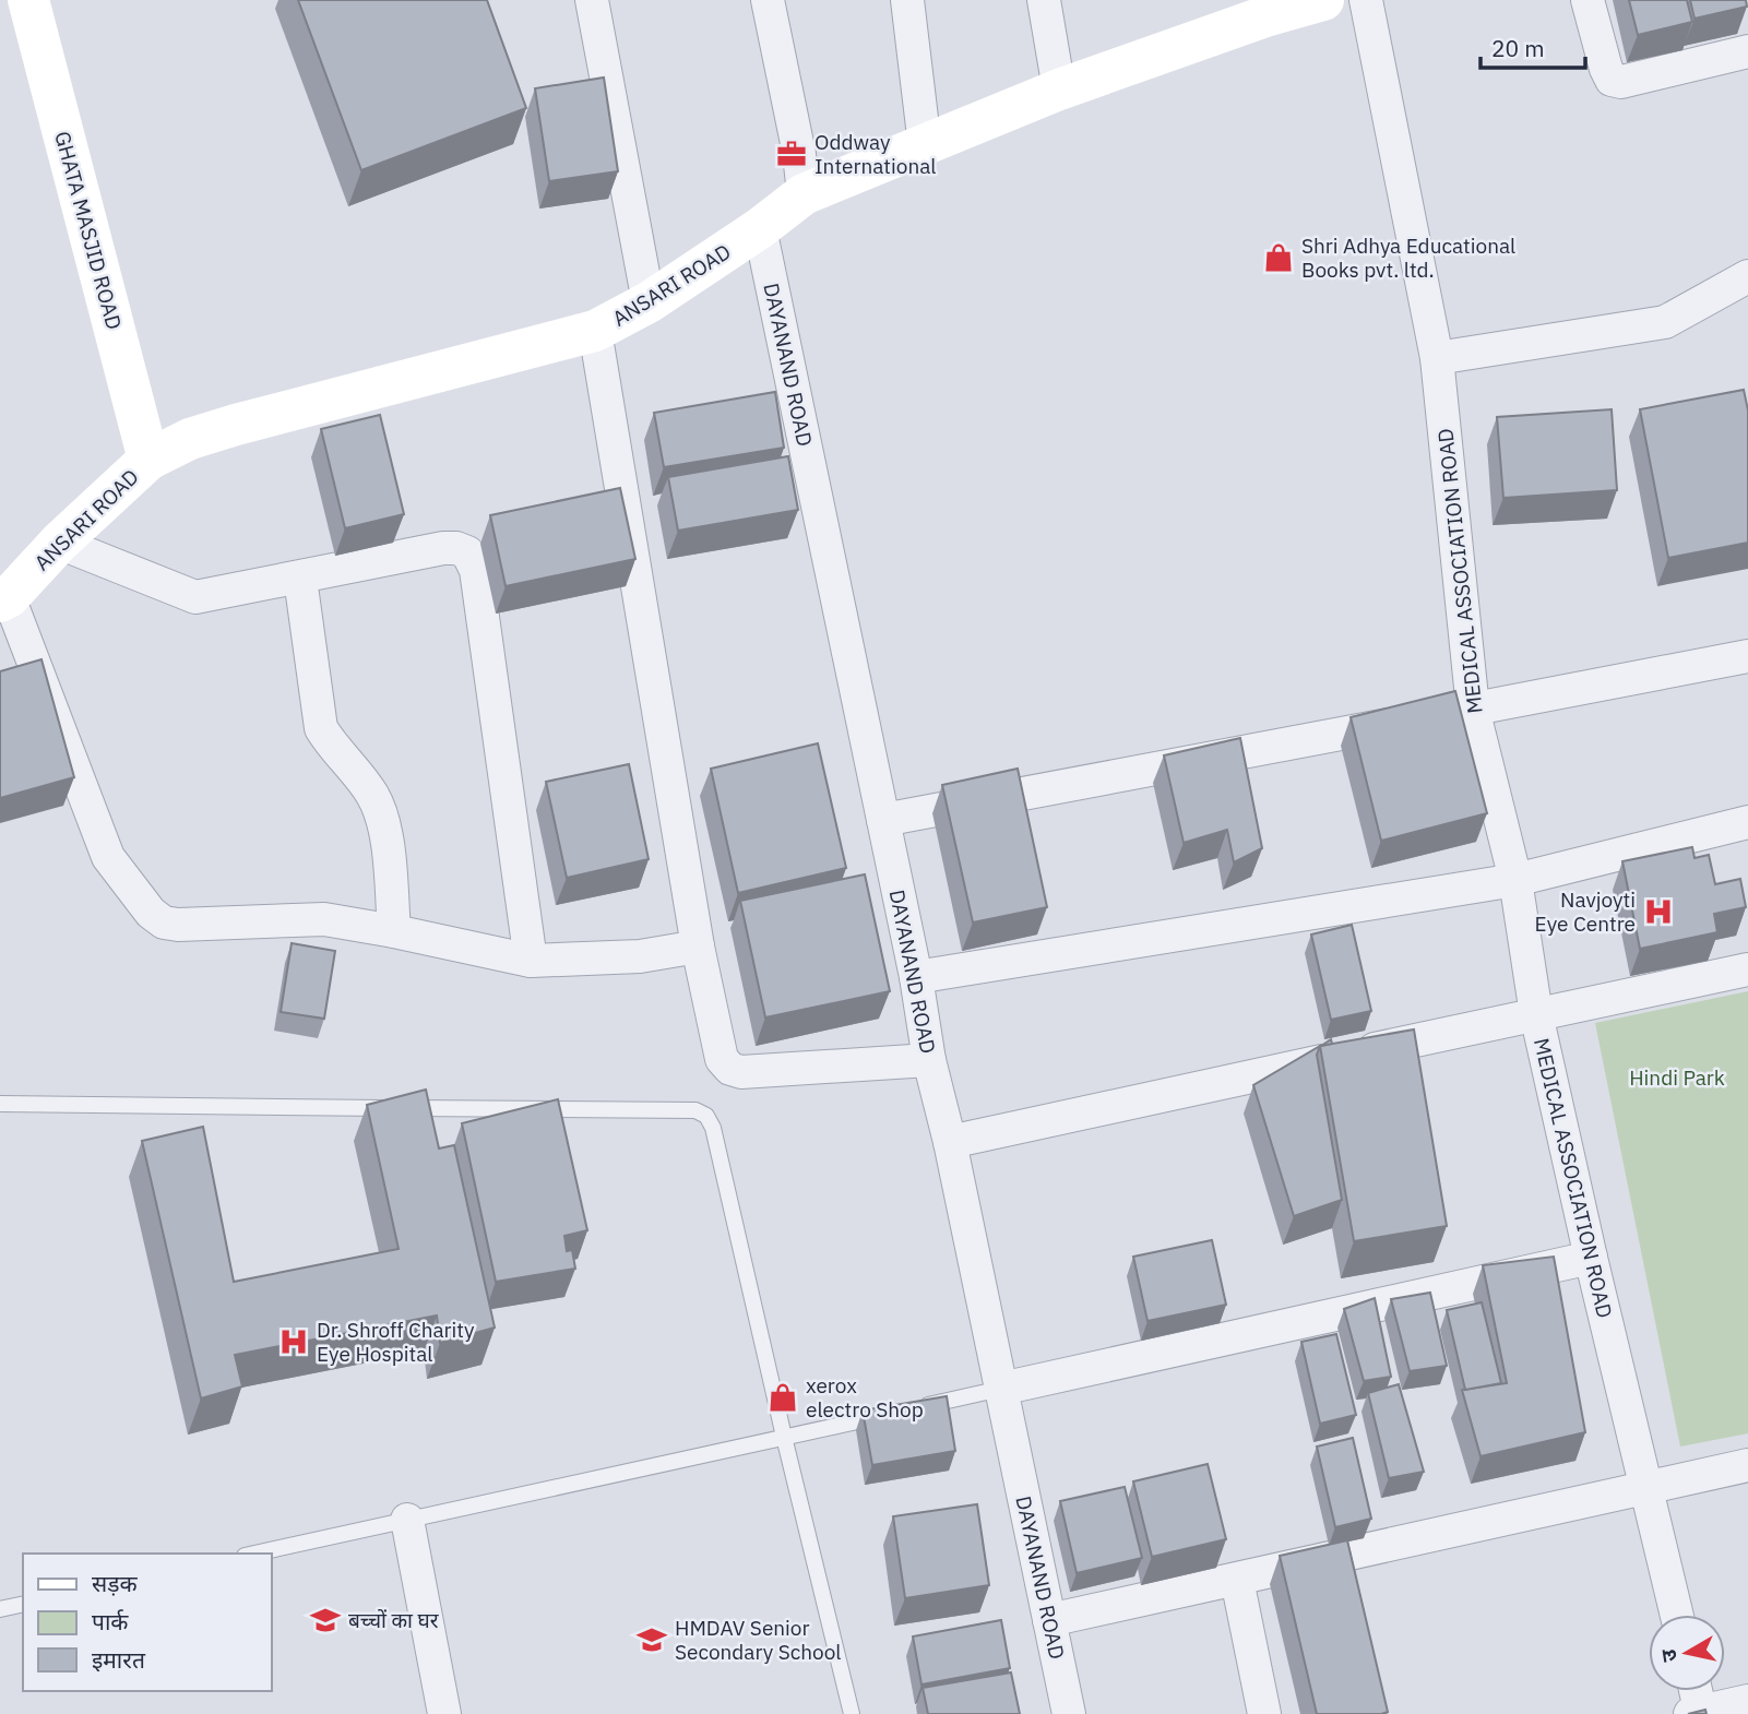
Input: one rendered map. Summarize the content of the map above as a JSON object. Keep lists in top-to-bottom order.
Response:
{
  "streets": {
    "street": [
      "GHATA MASJID ROAD",
      "ANSARI ROAD",
      "DAYANAND ROAD",
      "MEDICAL ASSOCIATION ROAD"
    ]
  },
  "crossings": [
    ["GHATA MASJID ROAD", "ANSARI ROAD"],
    ["ANSARI ROAD", "DAYANAND ROAD"]
  ],
  "parks": ["Hindi Park"],
  "places": {
    "office": ["Oddway International"],
    "shop": ["Shri Adhya Educational Books pvt. ltd.", "xerox electro Shop"],
    "hospital": ["Navjoyti Eye Centre", "Dr. Shroff Charity Eye Hospital"],
    "school or university": ["बच्चों का घर", "HMDAV Senior Secondary School"]
  },
  "legend": ["सड़क", "पार्क", "इमारत"],
  "scale_bar": "20 m",
  "north": "left"
}
